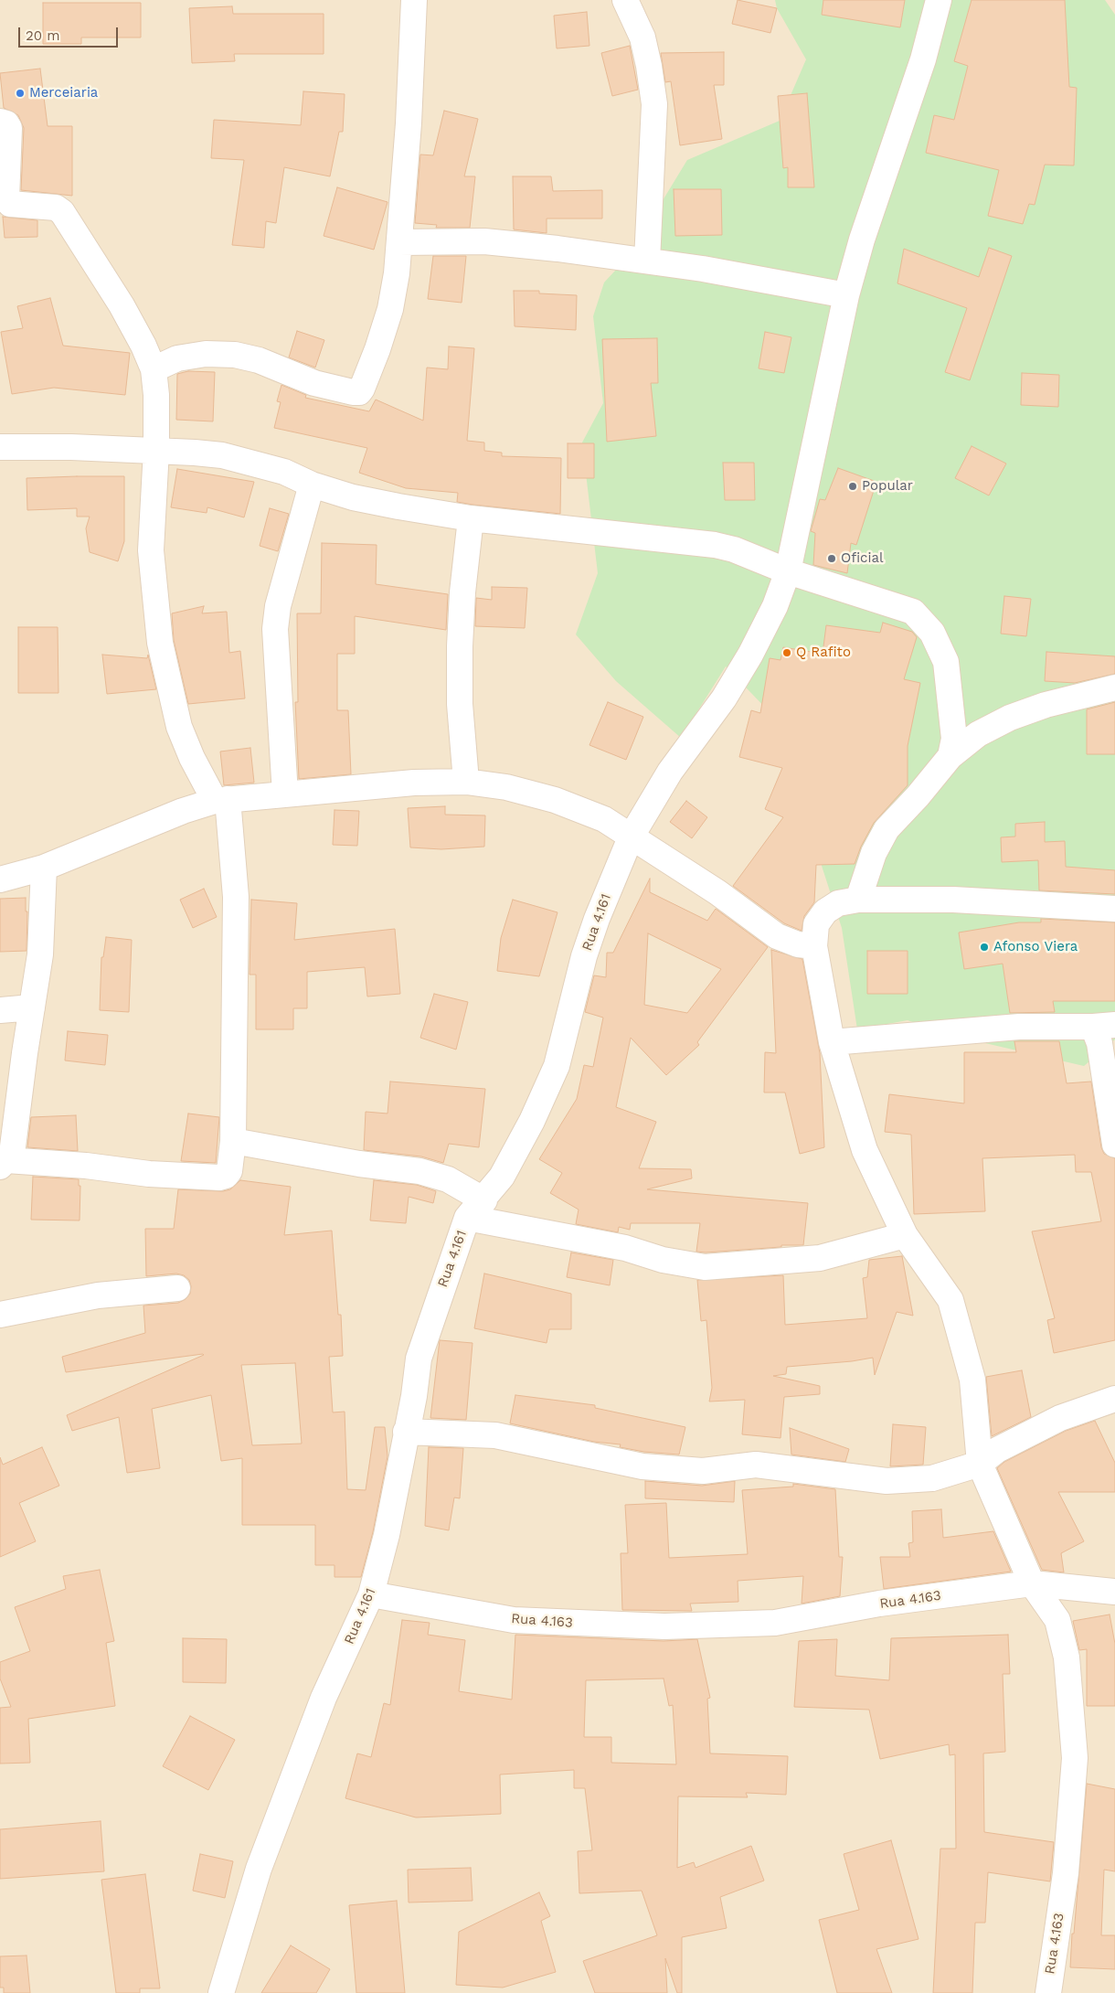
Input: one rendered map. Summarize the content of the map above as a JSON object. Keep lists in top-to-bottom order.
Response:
{
  "streets": {
    "street": ["Rua 4.161", "Rua 4.163"]
  },
  "crossings": [
    ["Rua 4.161", "Rua 4.163"]
  ],
  "places": [
    "Merceiaria",
    "Popular",
    "Oficial",
    "Q Rafito",
    "Afonso Viera"
  ],
  "scale_bar": "20 m"
}
